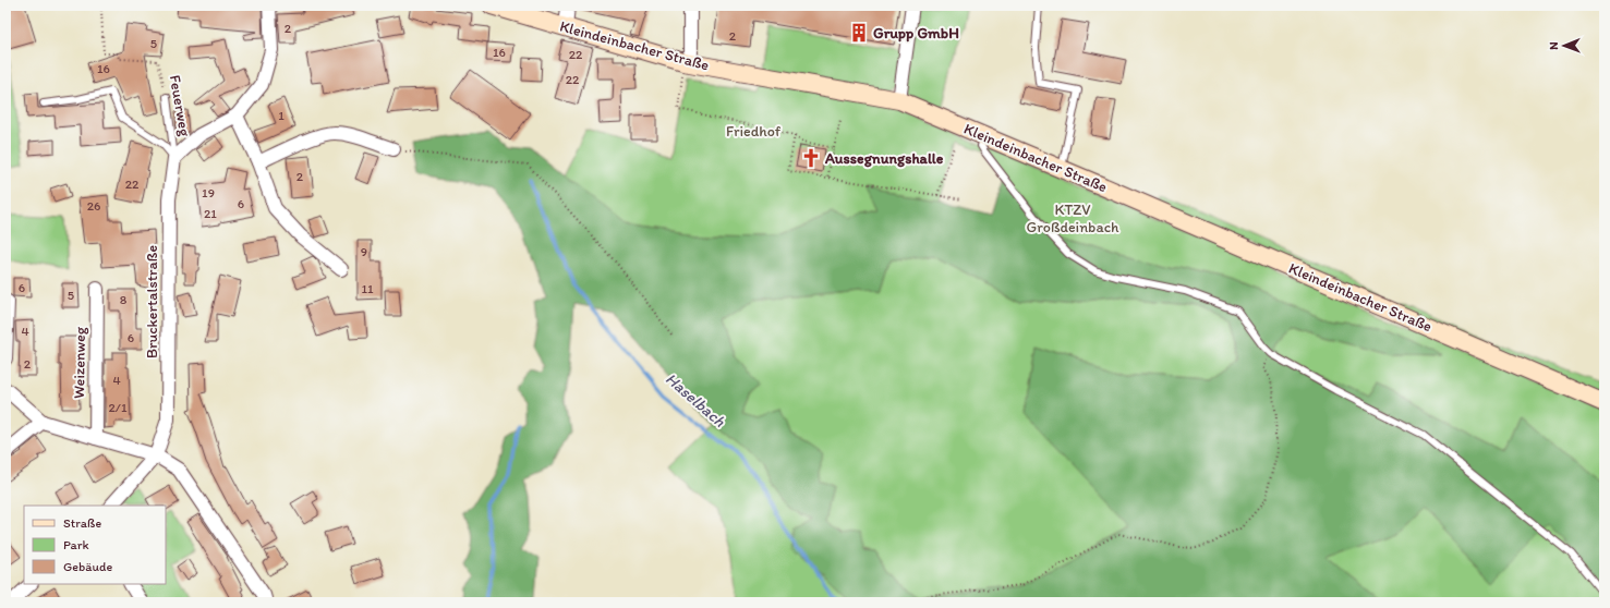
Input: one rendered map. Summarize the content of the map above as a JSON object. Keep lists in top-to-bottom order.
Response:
{
  "streets": {
    "street": ["Kleindeinbacher Straße", "Bruckertalstraße", "Weizenweg"],
    "lane": ["Feuerweg"]
  },
  "crossings": [
    ["Feuerweg", "Bruckertalstraße"]
  ],
  "water": ["Haselbach"],
  "parks": ["Friedhof", "KTZV Großdeinbach"],
  "places": {
    "building": ["Grupp GmbH"],
    "church": ["Aussegnungshalle"]
  },
  "house_numbers": [
    "2",
    "2",
    "5",
    "16",
    "22",
    "16",
    "22",
    "1",
    "2",
    "22",
    "19",
    "6",
    "26",
    "21",
    "9",
    "6",
    "11",
    "5",
    "8",
    "4",
    "6",
    "2",
    "4",
    "2/1"
  ],
  "legend": ["Straße", "Park", "Gebäude"],
  "north": "left"
}
